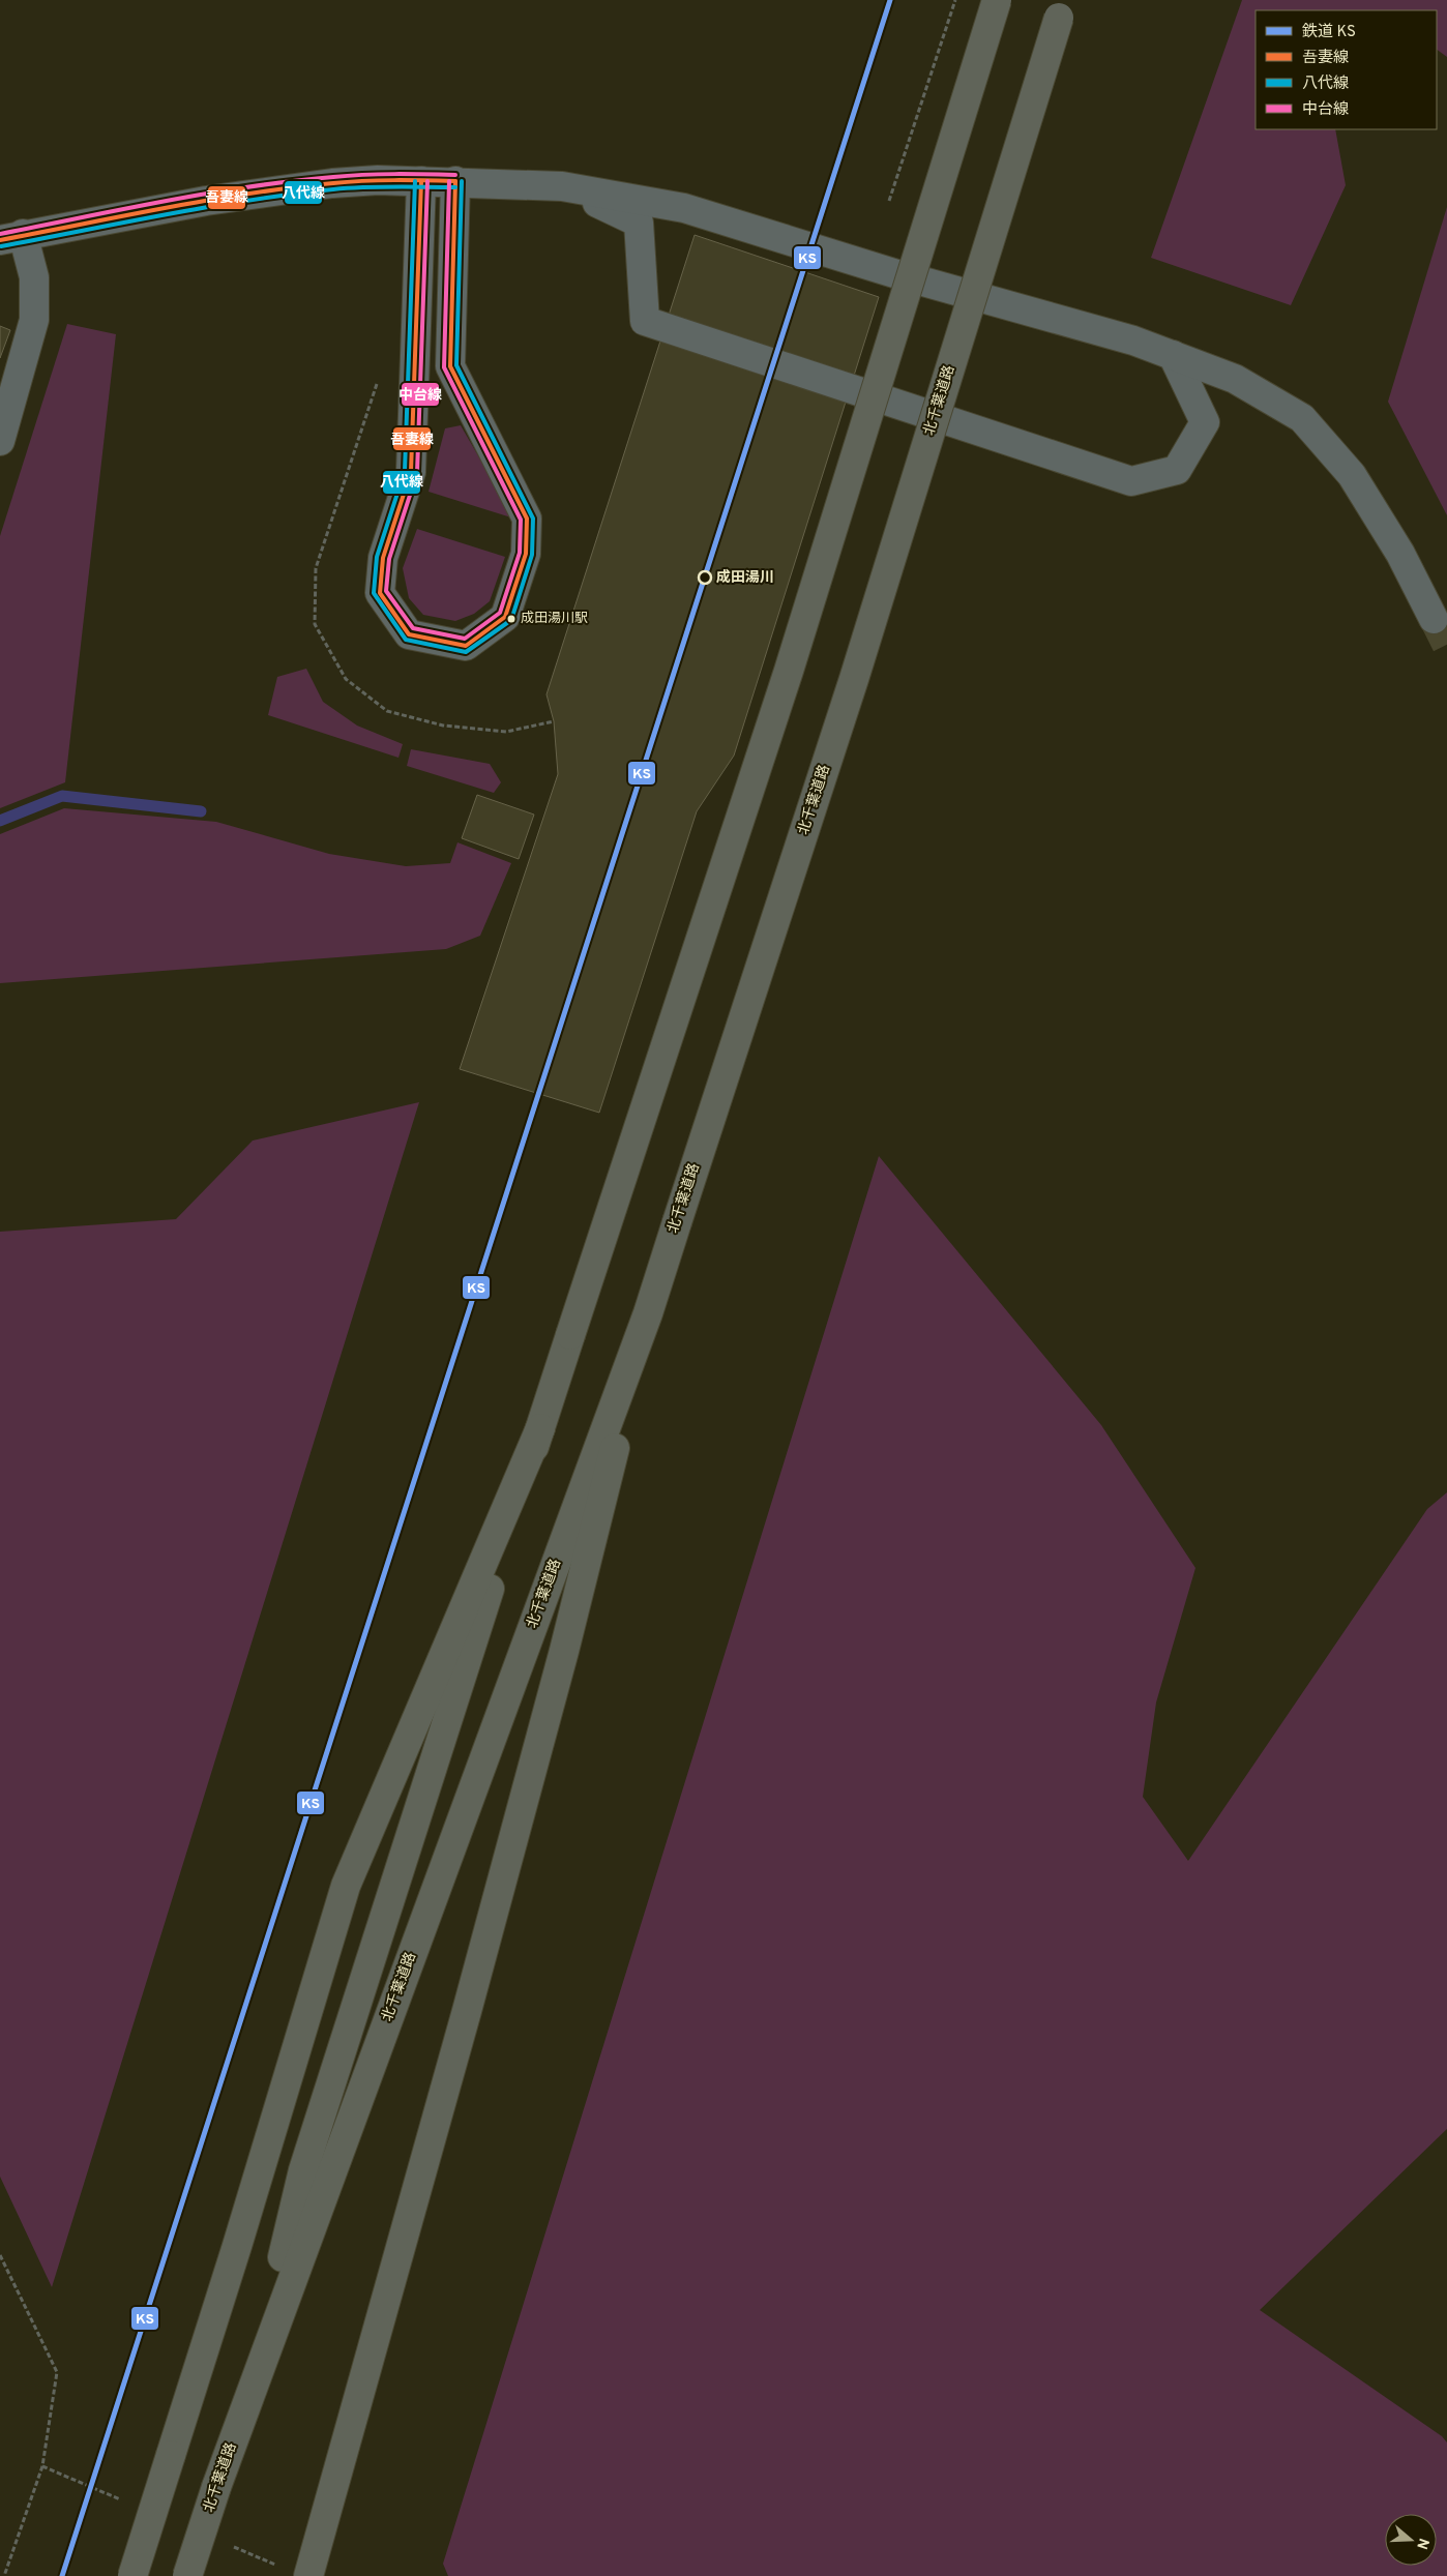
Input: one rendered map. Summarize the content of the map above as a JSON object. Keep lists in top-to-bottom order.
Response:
{
  "streets": {
    "highway": ["北千葉道路"]
  },
  "places": ["成田湯川", "成田湯川駅"],
  "lines": [
    "rail line KS",
    "transit line 中台線",
    "transit line 吾妻線",
    "transit line 八代線"
  ],
  "legend": [
    "鉄道 KS",
    "吾妻線",
    "八代線",
    "中台線"
  ],
  "north": "right"
}
